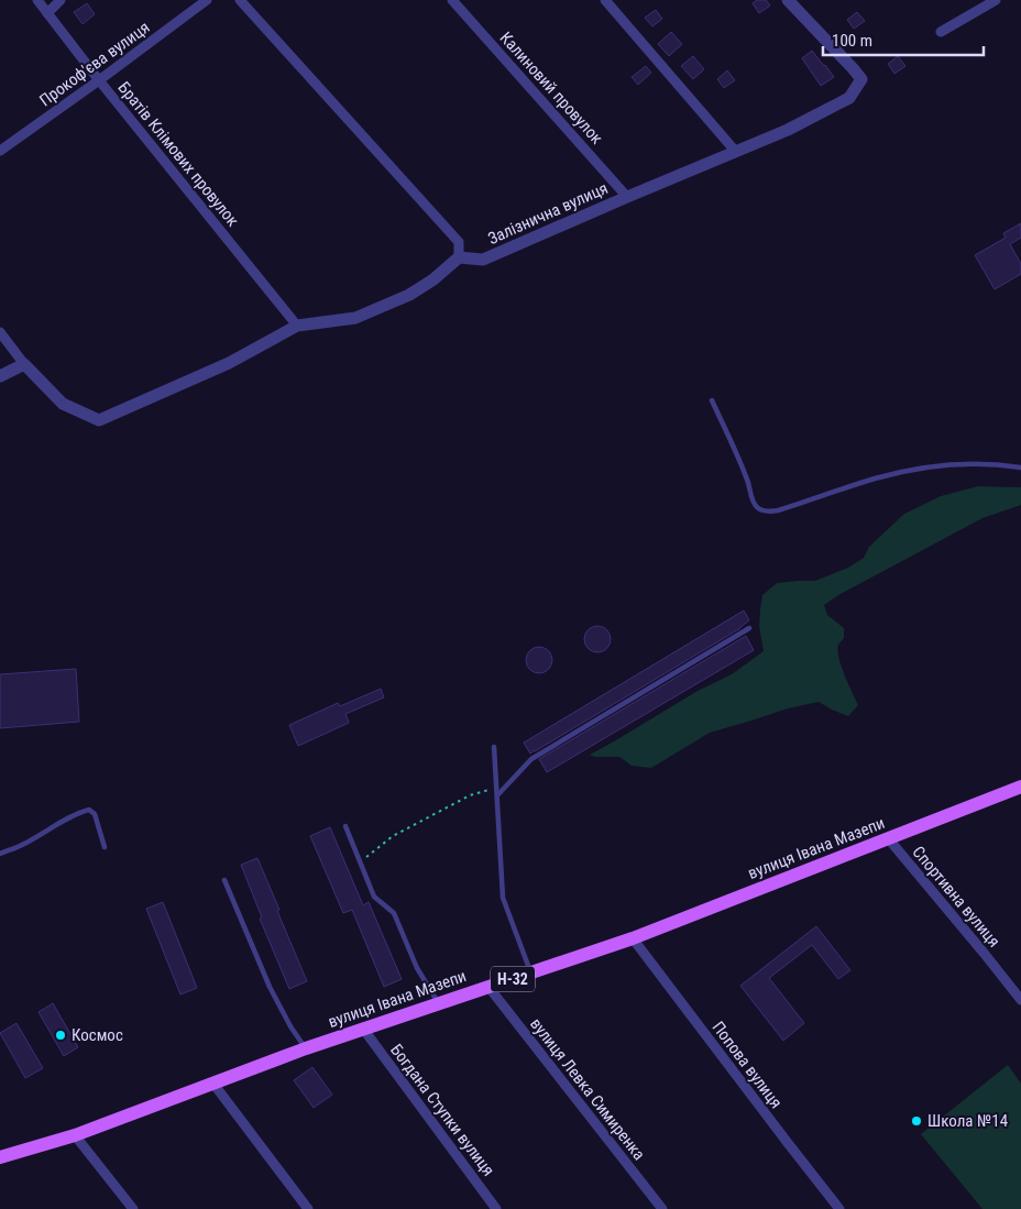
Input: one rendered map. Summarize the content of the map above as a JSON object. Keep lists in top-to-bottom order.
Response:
{
  "streets": {
    "main road": ["вулиця Івана Мазепи", "Н-32"],
    "street": [
      "Прокоф'єва вулиця",
      "Калиновий провулок",
      "Братів Клімових провулок",
      "Залізнична вулиця",
      "Спортивна вулиця",
      "Попова вулиця",
      "вулиця Левка Симиренка",
      "Богдана Ступки вулиця"
    ]
  },
  "crossings": [
    ["Прокоф'єва вулиця", "Братів Клімових провулок"],
    ["Калиновий провулок", "Залізнична вулиця"],
    ["вулиця Івана Мазепи", "Спортивна вулиця"],
    ["вулиця Івана Мазепи", "Попова вулиця"],
    ["вулиця Івана Мазепи", "вулиця Левка Симиренка"],
    ["вулиця Івана Мазепи", "Богдана Ступки вулиця"]
  ],
  "places": ["Космос", "Школа №14"],
  "scale_bar": "100 m"
}
